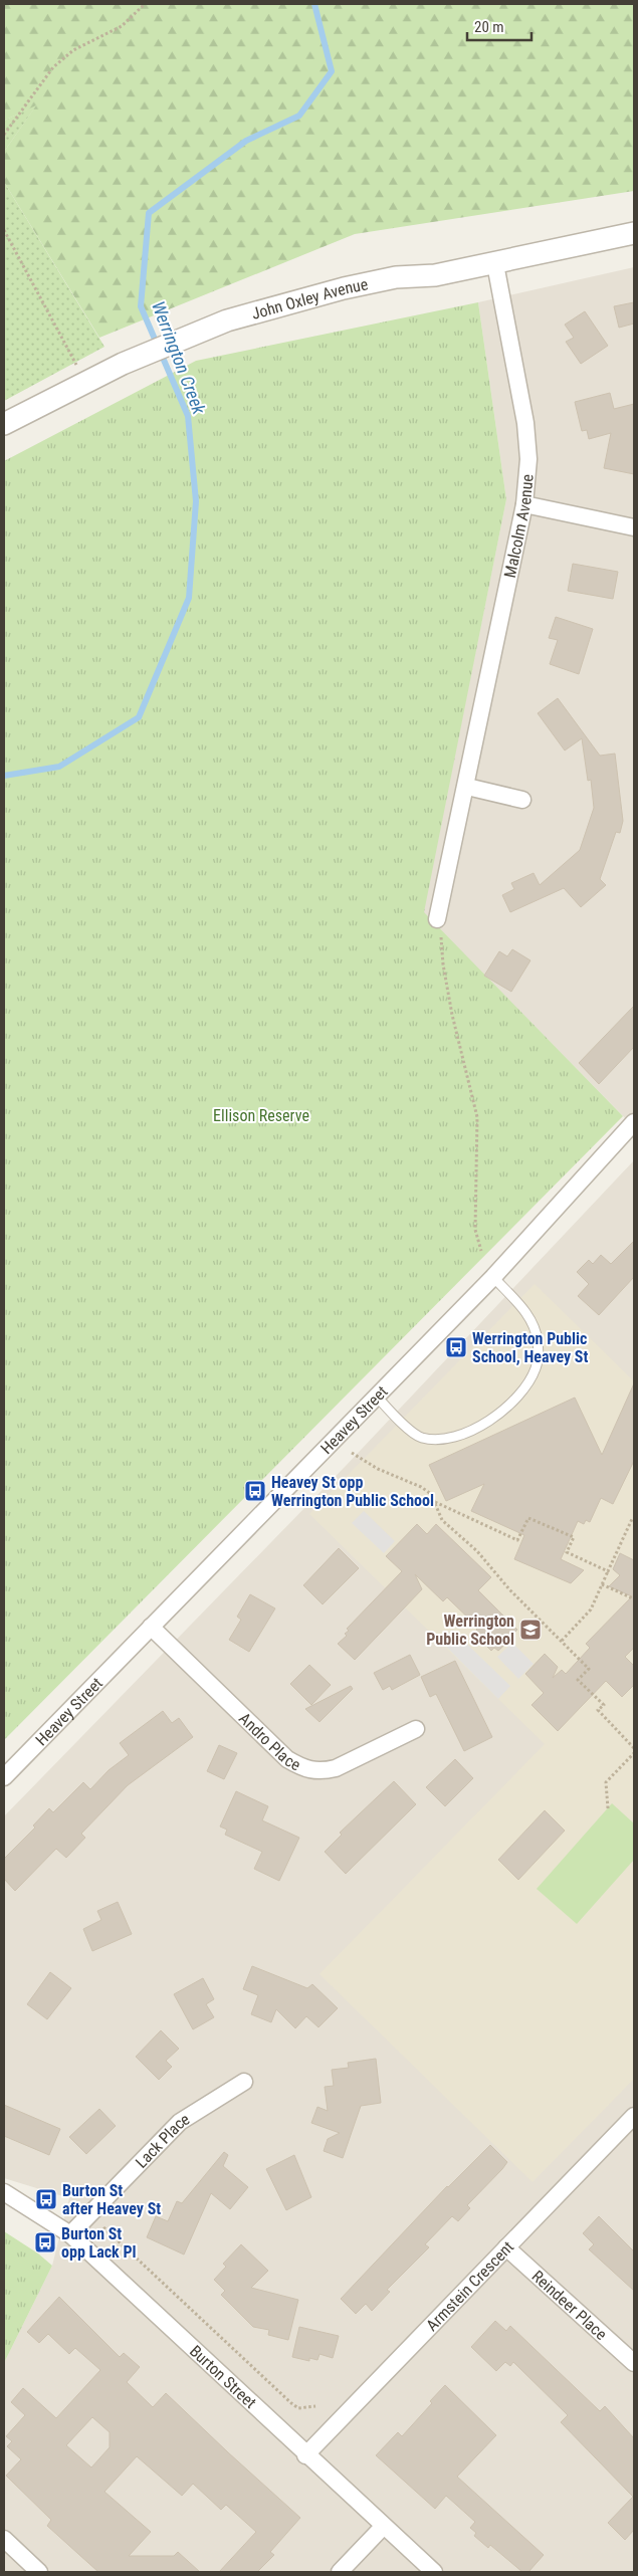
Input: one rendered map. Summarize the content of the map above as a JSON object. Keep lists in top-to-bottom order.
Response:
{
  "streets": {
    "street": [
      "John Oxley Avenue",
      "Malcolm Avenue",
      "Heavey Street",
      "Andro Place",
      "Lack Place",
      "Armstein Crescent",
      "Reindeer Place",
      "Burton Street"
    ]
  },
  "crossings": [
    ["John Oxley Avenue", "Malcolm Avenue"],
    ["Heavey Street", "Andro Place"],
    ["Lack Place", "Burton Street"],
    ["Armstein Crescent", "Reindeer Place"],
    ["Armstein Crescent", "Burton Street"]
  ],
  "water": ["Werrington Creek"],
  "parks": ["Ellison Reserve"],
  "places": {
    "bus stop": [
      "Werrington Public School, Heavey St",
      "Heavey St opp Werrington Public School",
      "Burton St after Heavey St",
      "Burton St opp Lack Pl"
    ],
    "school or university": ["Werrington Public School"]
  },
  "scale_bar": "20 m"
}
